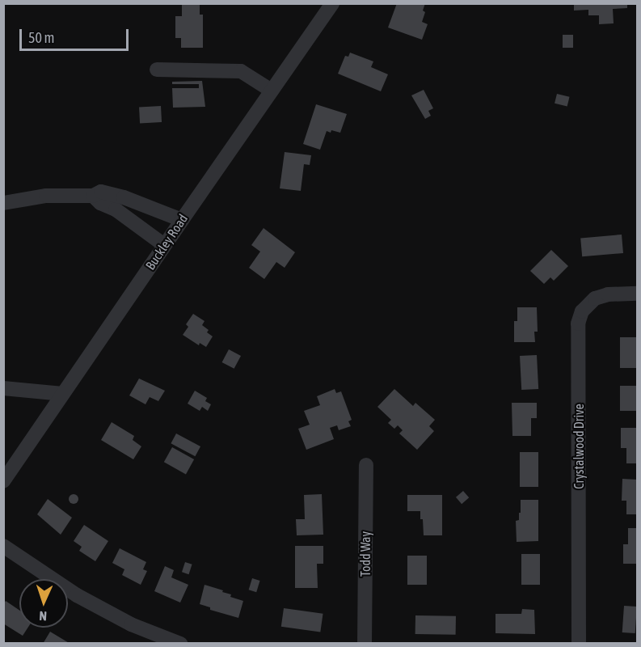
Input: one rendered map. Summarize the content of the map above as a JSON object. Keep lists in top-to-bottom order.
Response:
{
  "streets": {
    "street": ["Buckley Road", "Crystalwood Drive", "Todd Way"]
  },
  "scale_bar": "50 m",
  "north": "bottom"
}
